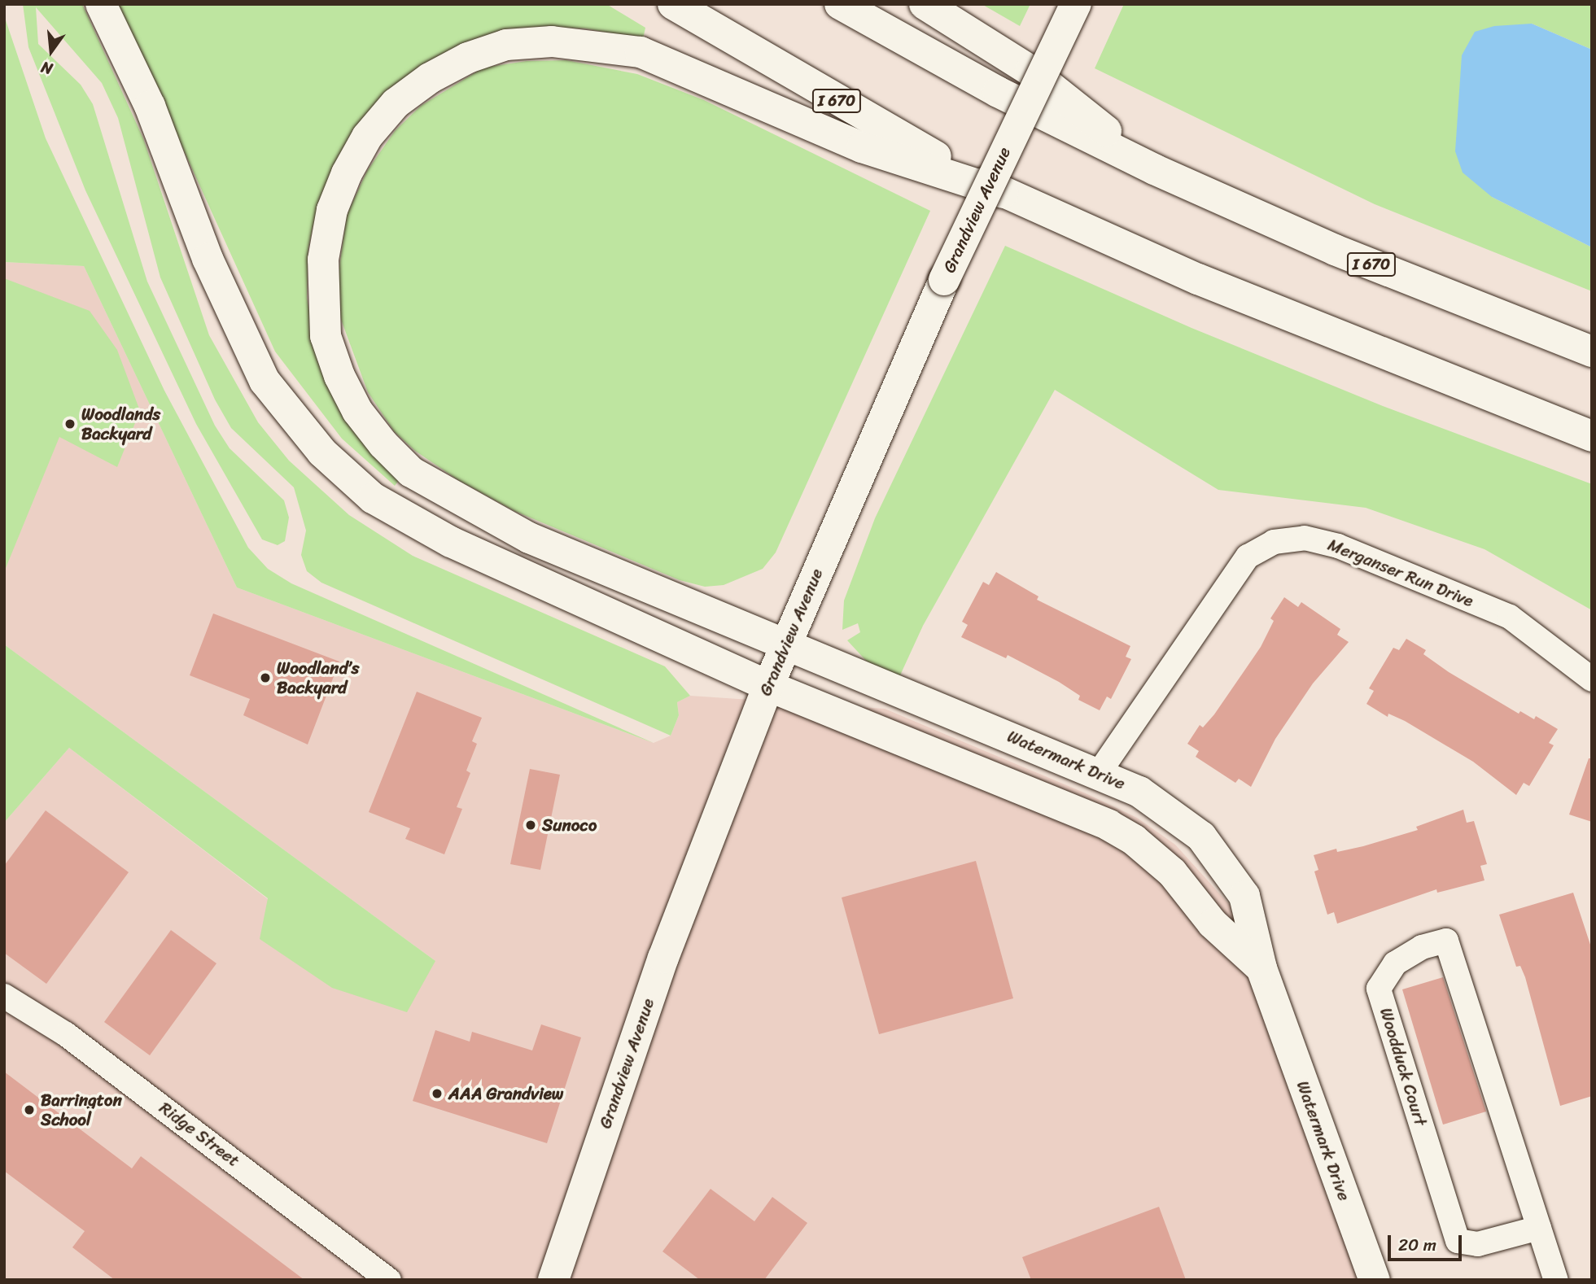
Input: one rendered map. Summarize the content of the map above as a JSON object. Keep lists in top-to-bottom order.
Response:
{
  "streets": {
    "main road": ["I 670", "Grandview Avenue", "Watermark Drive"],
    "street": ["Merganser Run Drive", "Woodduck Court", "Ridge Street"]
  },
  "crossings": [
    ["I 670", "Watermark Drive"],
    ["Grandview Avenue", "Watermark Drive"],
    ["Merganser Run Drive", "Watermark Drive"]
  ],
  "places": [
    "Woodlands Backyard",
    "Woodland’s Backyard",
    "Sunoco",
    "AAA Grandview",
    "Barrington School"
  ],
  "scale_bar": "20 m",
  "north": "bottom"
}
